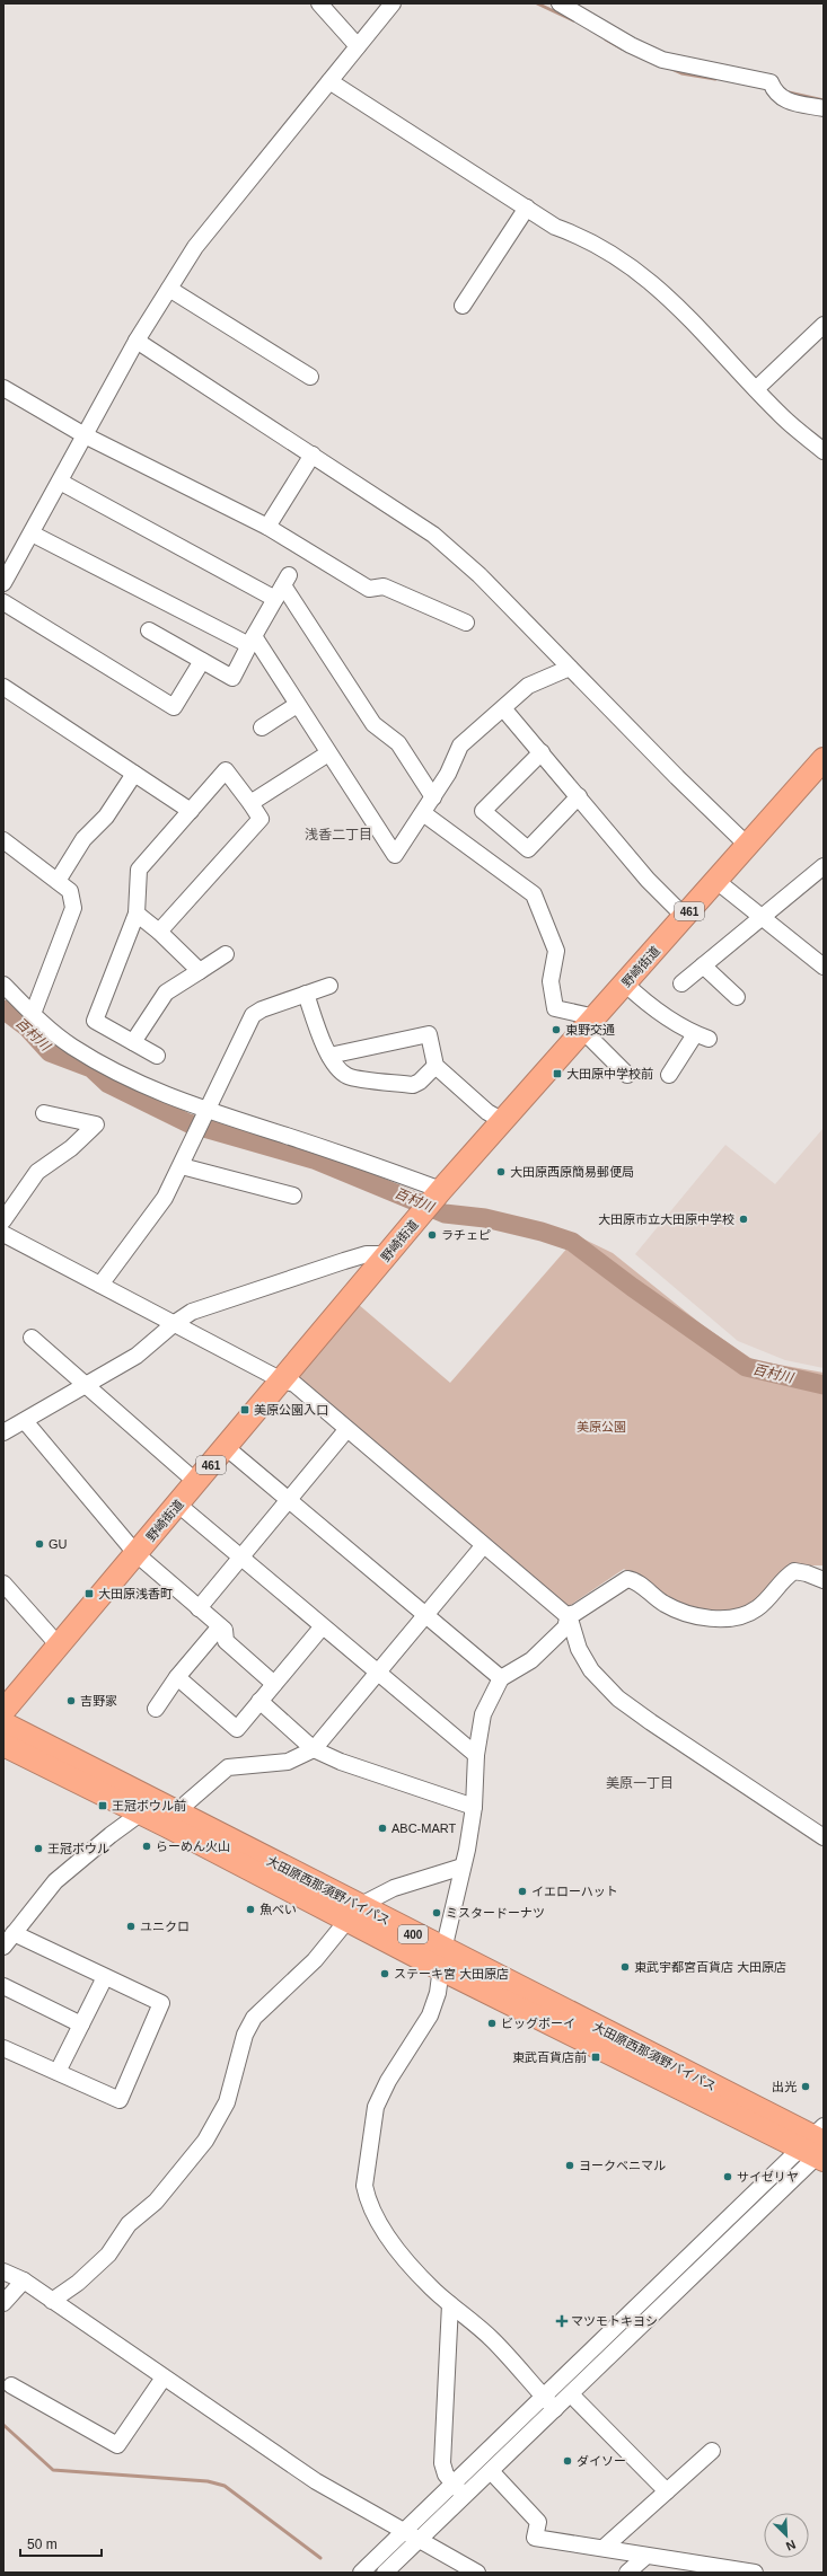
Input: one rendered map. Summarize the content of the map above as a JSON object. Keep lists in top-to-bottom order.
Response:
{
  "streets": {
    "highway": [
      "461",
      "野崎街道",
      "大田原西那須野バイパス",
      "400"
    ]
  },
  "districts": ["浅香二丁目", "美原一丁目"],
  "water": ["百村川"],
  "parks": ["美原公園"],
  "places": {
    "other": [
      "東野交通",
      "大田原西原簡易郵便局",
      "大田原市立大田原中学校",
      "ラチェピ",
      "GU",
      "吉野家",
      "ABC-MART",
      "らーめん火山",
      "王冠ボウル",
      "イエローハット",
      "魚べい",
      "ミスタードーナツ",
      "ユニクロ",
      "東武宇都宮百貨店 大田原店",
      "ステーキ宮 大田原店",
      "ビッグボーイ",
      "出光",
      "ヨークベニマル",
      "サイゼリヤ",
      "ダイソー"
    ],
    "transit": [
      "大田原中学校前",
      "美原公園入口",
      "大田原浅香町",
      "王冠ボウル前",
      "東武百貨店前"
    ],
    "health": ["マツモトキヨシ"]
  },
  "scale_bar": "50 m",
  "north": "bottom right"
}
